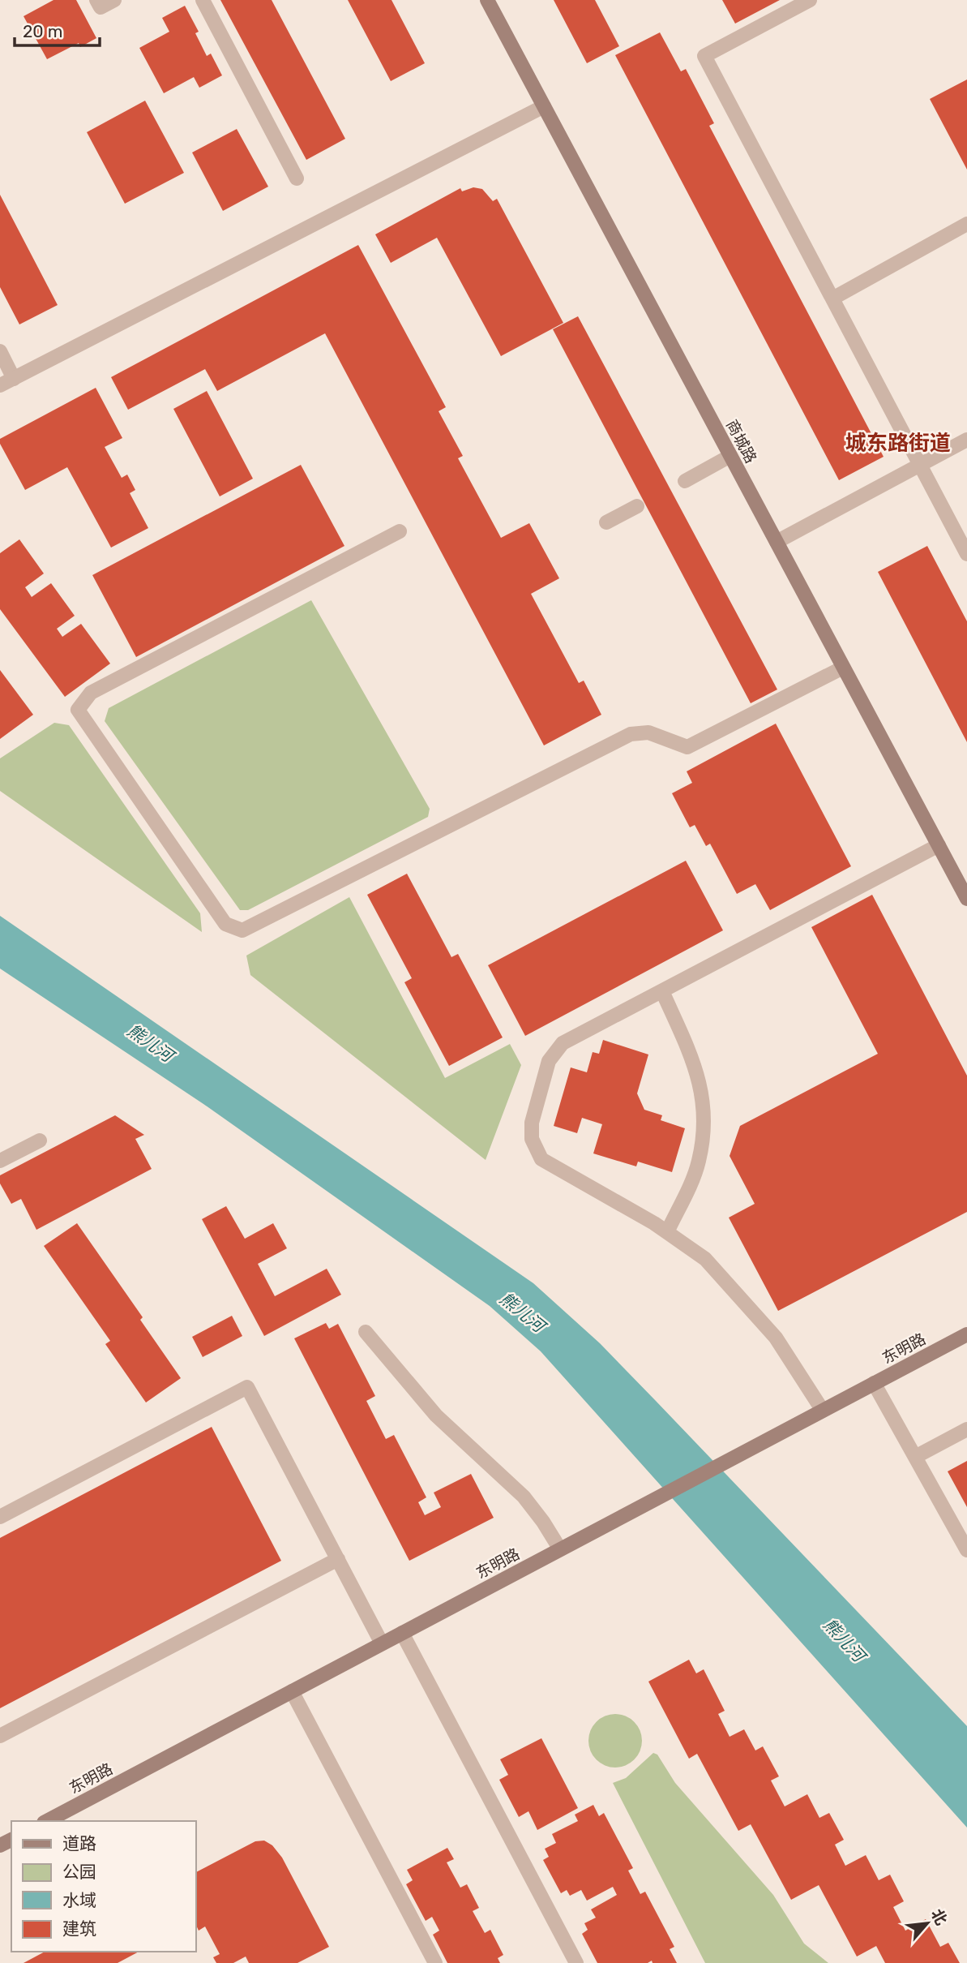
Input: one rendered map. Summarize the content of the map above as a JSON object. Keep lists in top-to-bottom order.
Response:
{
  "streets": {
    "street": ["商城路", "东明路"]
  },
  "districts": ["城东路街道"],
  "water": ["熊儿河"],
  "legend": [
    "道路",
    "公园",
    "水域",
    "建筑"
  ],
  "scale_bar": "20 m",
  "north": "top right"
}
